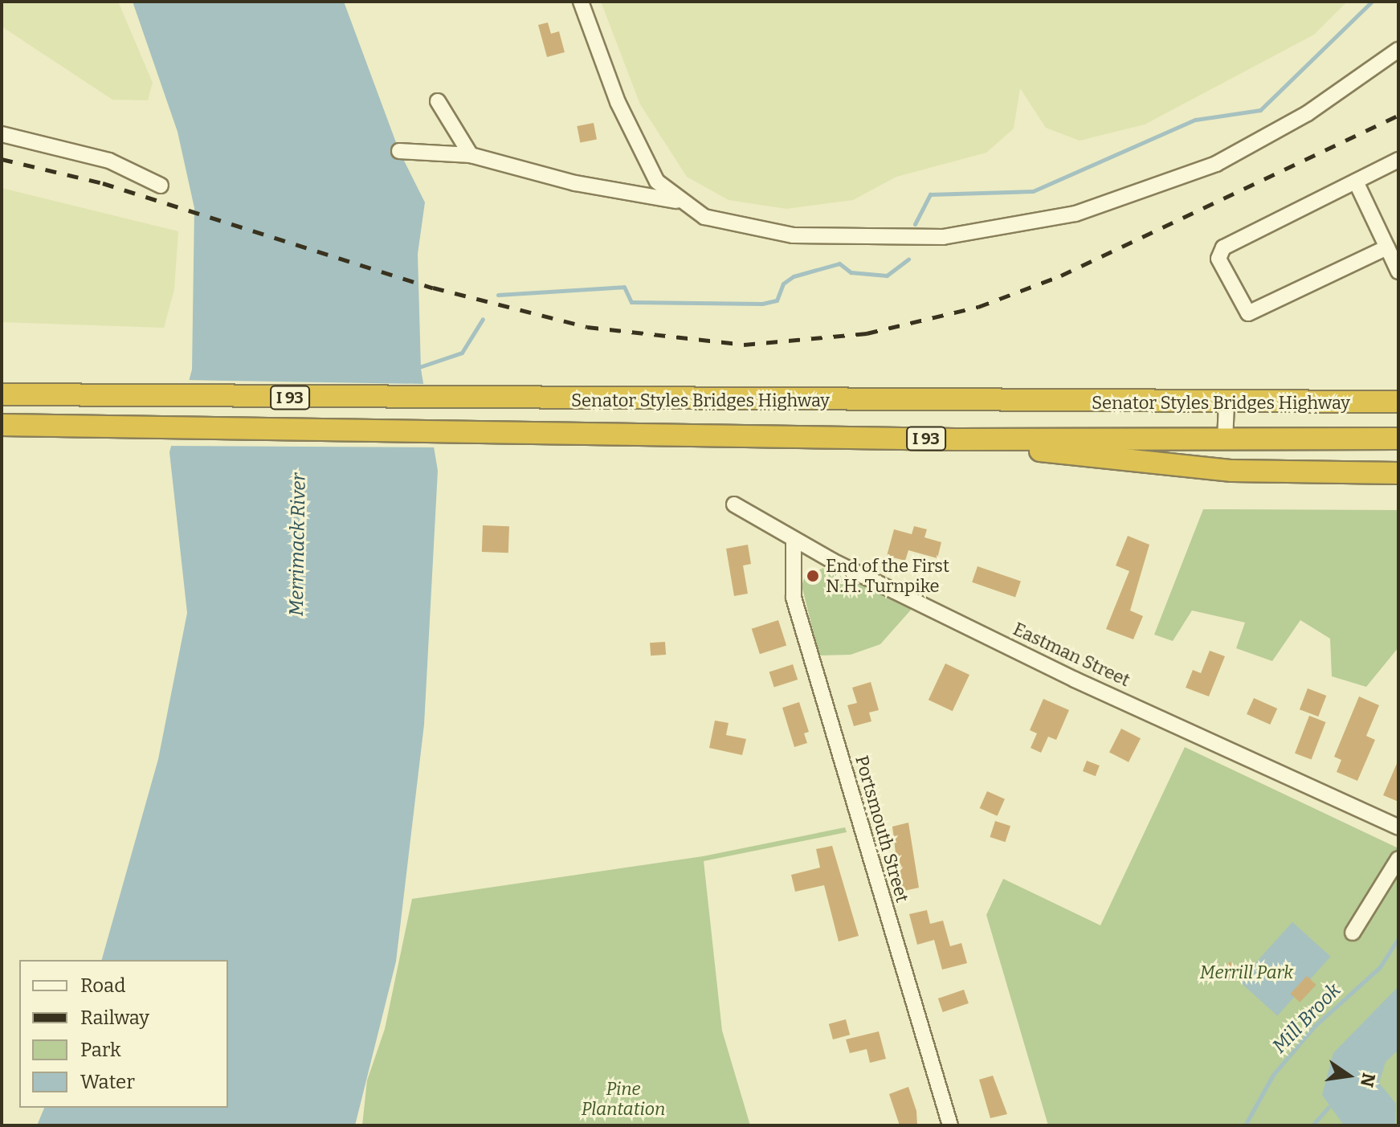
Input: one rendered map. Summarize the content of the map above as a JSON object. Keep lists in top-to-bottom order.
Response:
{
  "streets": {
    "highway": ["I 93", "Senator Styles Bridges Highway"],
    "street": ["Eastman Street", "Portsmouth Street"]
  },
  "crossings": [
    ["Eastman Street", "Portsmouth Street"]
  ],
  "water": ["Merrimack River", "Mill Brook"],
  "parks": ["Merrill Park", "Pine Plantation"],
  "places": ["End of the First N.H. Turnpike"],
  "legend": [
    "Road",
    "Railway",
    "Park",
    "Water"
  ],
  "north": "right"
}
